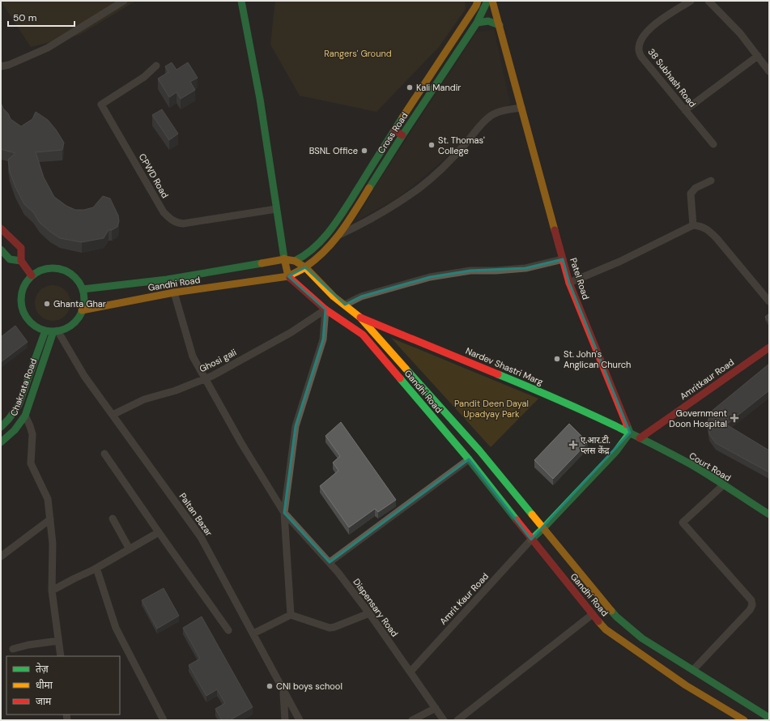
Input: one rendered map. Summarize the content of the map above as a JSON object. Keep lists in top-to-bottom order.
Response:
{
  "streets": {
    "main road": [
      "Cross Road",
      "Patel Road",
      "Gandhi Road",
      "Nardev Shastri Marg",
      "Amritkaur Road",
      "Chakrata Road",
      "Court Road"
    ],
    "street": [
      "38 Subhash Road",
      "CPWD Road",
      "Ghosi gali",
      "Paltan Bazar",
      "Amrit Kaur Road",
      "Dispensary Road"
    ]
  },
  "crossings": [
    ["Cross Road", "Gandhi Road"],
    ["Patel Road", "Nardev Shastri Marg"],
    ["Gandhi Road", "Ghosi gali"],
    ["Gandhi Road", "Nardev Shastri Marg"],
    ["Gandhi Road", "Chakrata Road"],
    ["Gandhi Road", "Paltan Bazar"],
    ["Gandhi Road", "Amrit Kaur Road"],
    ["Gandhi Road", "Dispensary Road"],
    ["Ghosi gali", "Paltan Bazar"],
    ["Ghosi gali", "Dispensary Road"],
    ["Nardev Shastri Marg", "Amritkaur Road"],
    ["Nardev Shastri Marg", "Court Road"],
    ["Amritkaur Road", "Court Road"],
    ["Chakrata Road", "Paltan Bazar"],
    ["Amrit Kaur Road", "Dispensary Road"]
  ],
  "parks": ["Rangers' Ground", "Pandit Deen Dayal Upadyay Park"],
  "places": {
    "other": [
      "Kali Mandir",
      "St. Thomas' College",
      "BSNL Office",
      "Ghanta Ghar",
      "St. John's Anglican Church",
      "CNI boys school"
    ],
    "health": ["Government Doon Hospital", "ए.आर.टी. प्लस केंद्र"]
  },
  "legend": ["तेज़", "धीमा", "जाम"],
  "scale_bar": "50 m"
}
